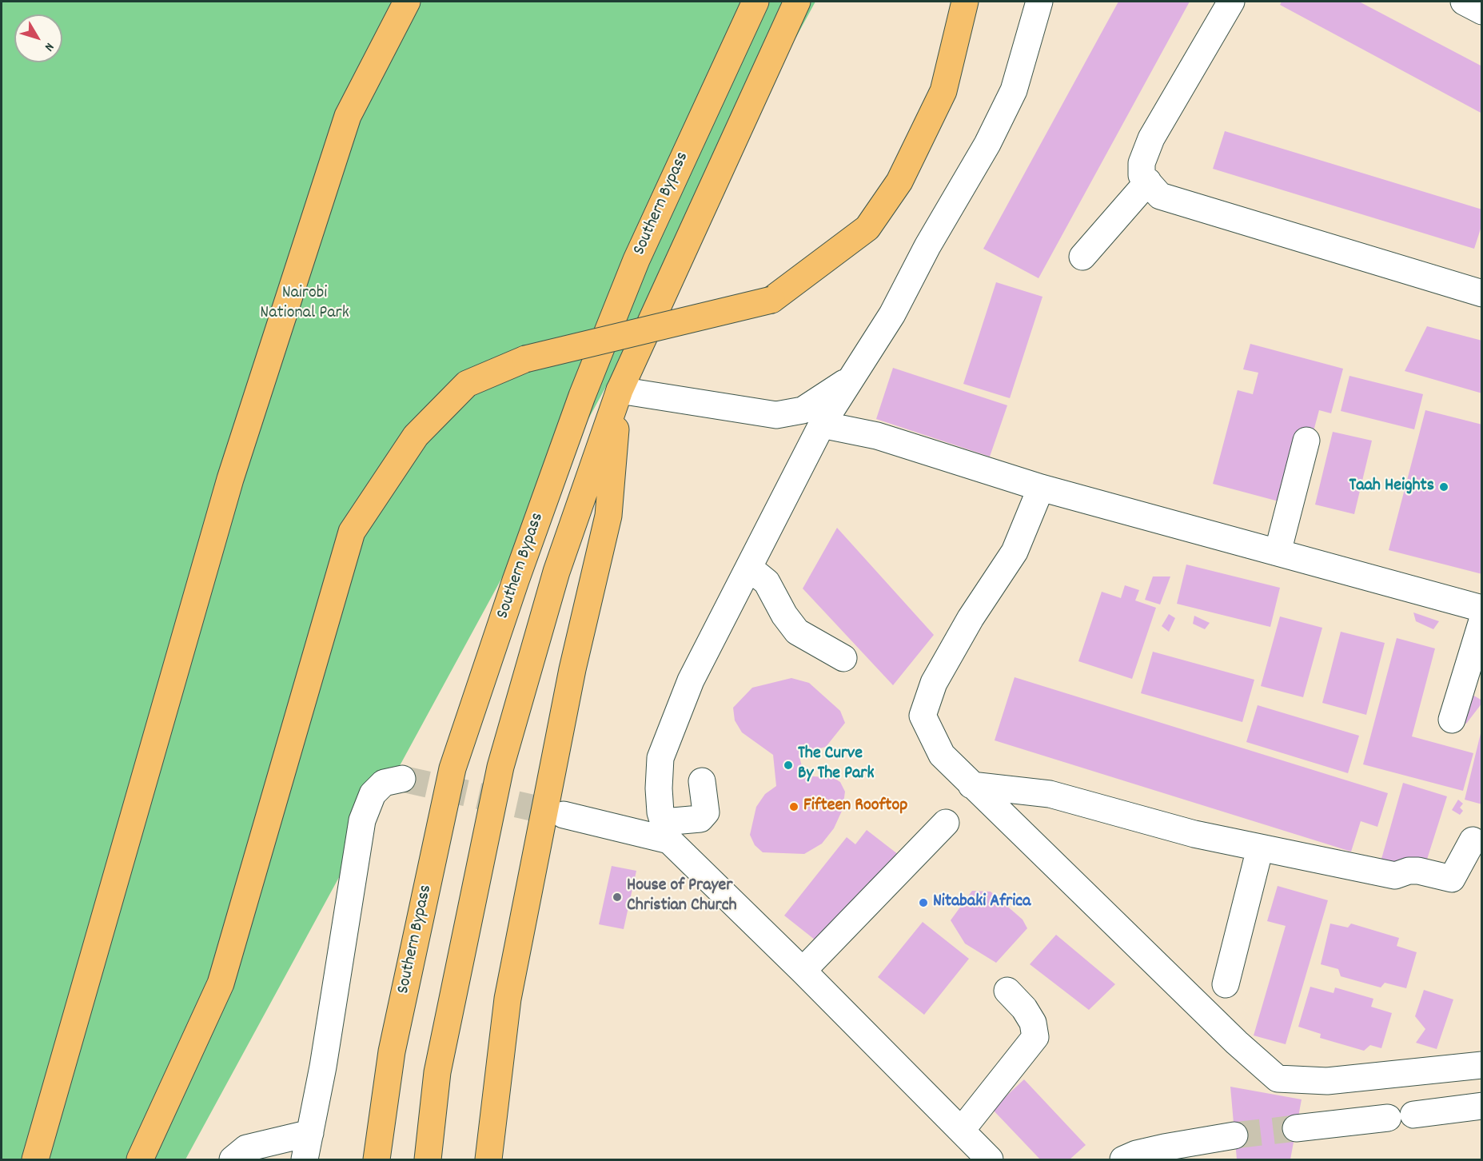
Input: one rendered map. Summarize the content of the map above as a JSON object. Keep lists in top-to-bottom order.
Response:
{
  "streets": {
    "main road": ["Southern Bypass"]
  },
  "parks": ["Nairobi National Park"],
  "places": [
    "Taah Heights",
    "The Curve By The Park",
    "Fifteen Rooftop",
    "House of Prayer Christian Church",
    "Nitabaki Africa"
  ],
  "north": "bottom right"
}
